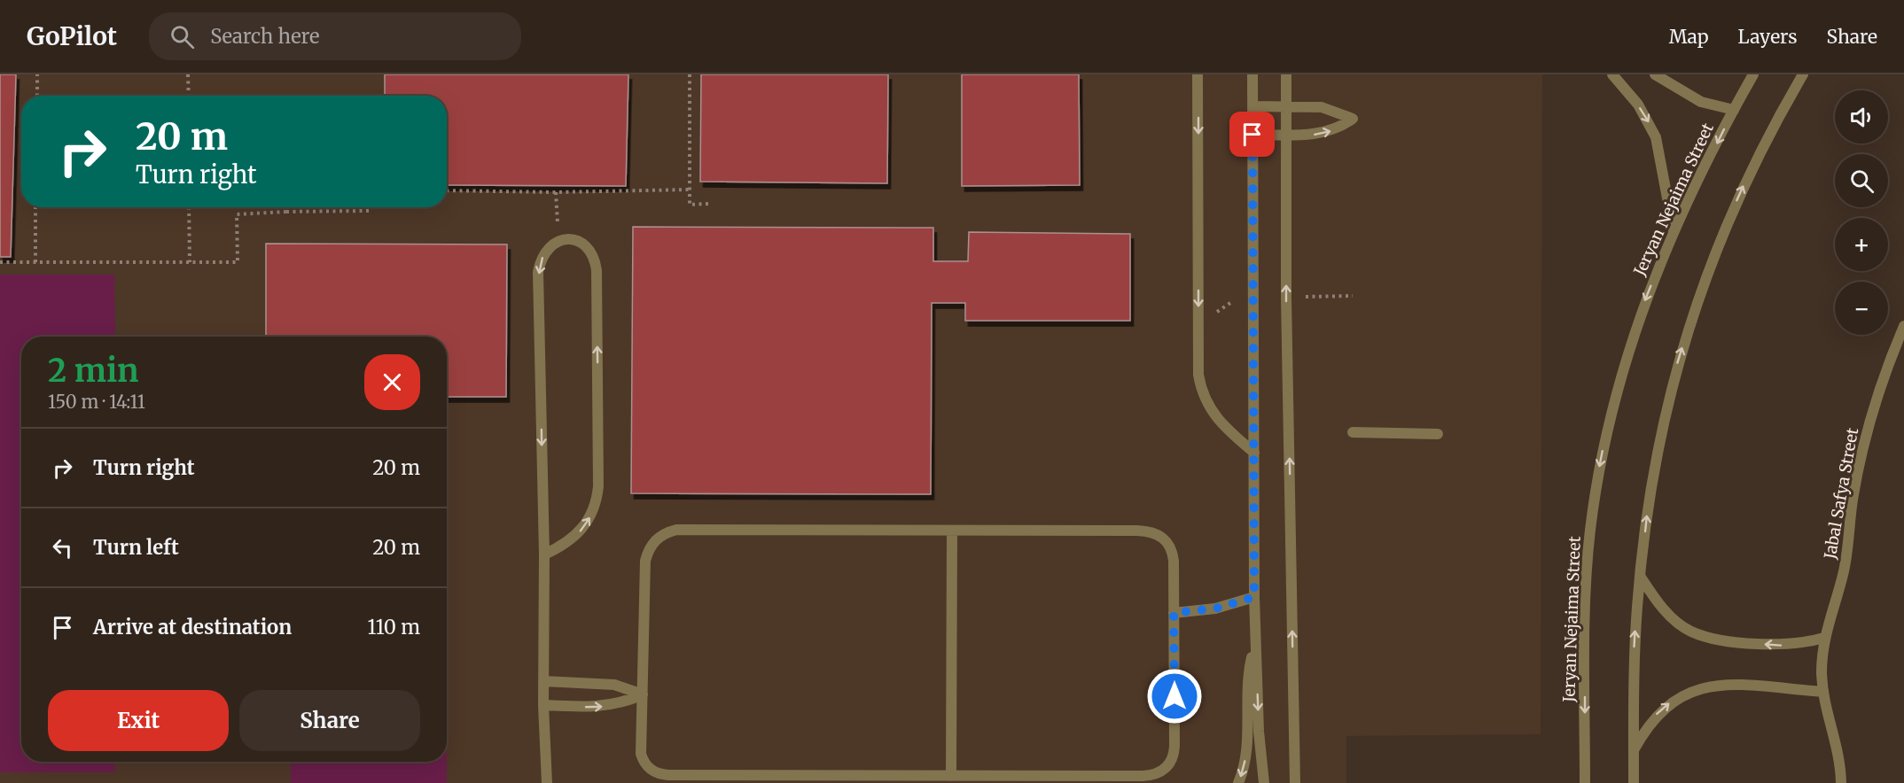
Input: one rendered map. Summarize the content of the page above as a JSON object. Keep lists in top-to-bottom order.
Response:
{
  "streets": {
    "street": ["Jeryan Nejaima Street", "Jabal Safya Street"]
  },
  "page": {
    "header": "GoPilot",
    "search": "Search here",
    "nav": ["Map", "Layers", "Share"],
    "map_buttons": ["+", "−"],
    "turn": ["20 m", "Turn right"],
    "heading": ["2 min", "150 m · 14:11"],
    "list": [
      {
        "name": "Turn right",
        "value": "20 m"
      },
      {
        "name": "Turn left",
        "value": "20 m"
      },
      {
        "name": "Arrive at destination",
        "value": "110 m"
      }
    ],
    "buttons": ["Exit", "Share"]
  }
}
